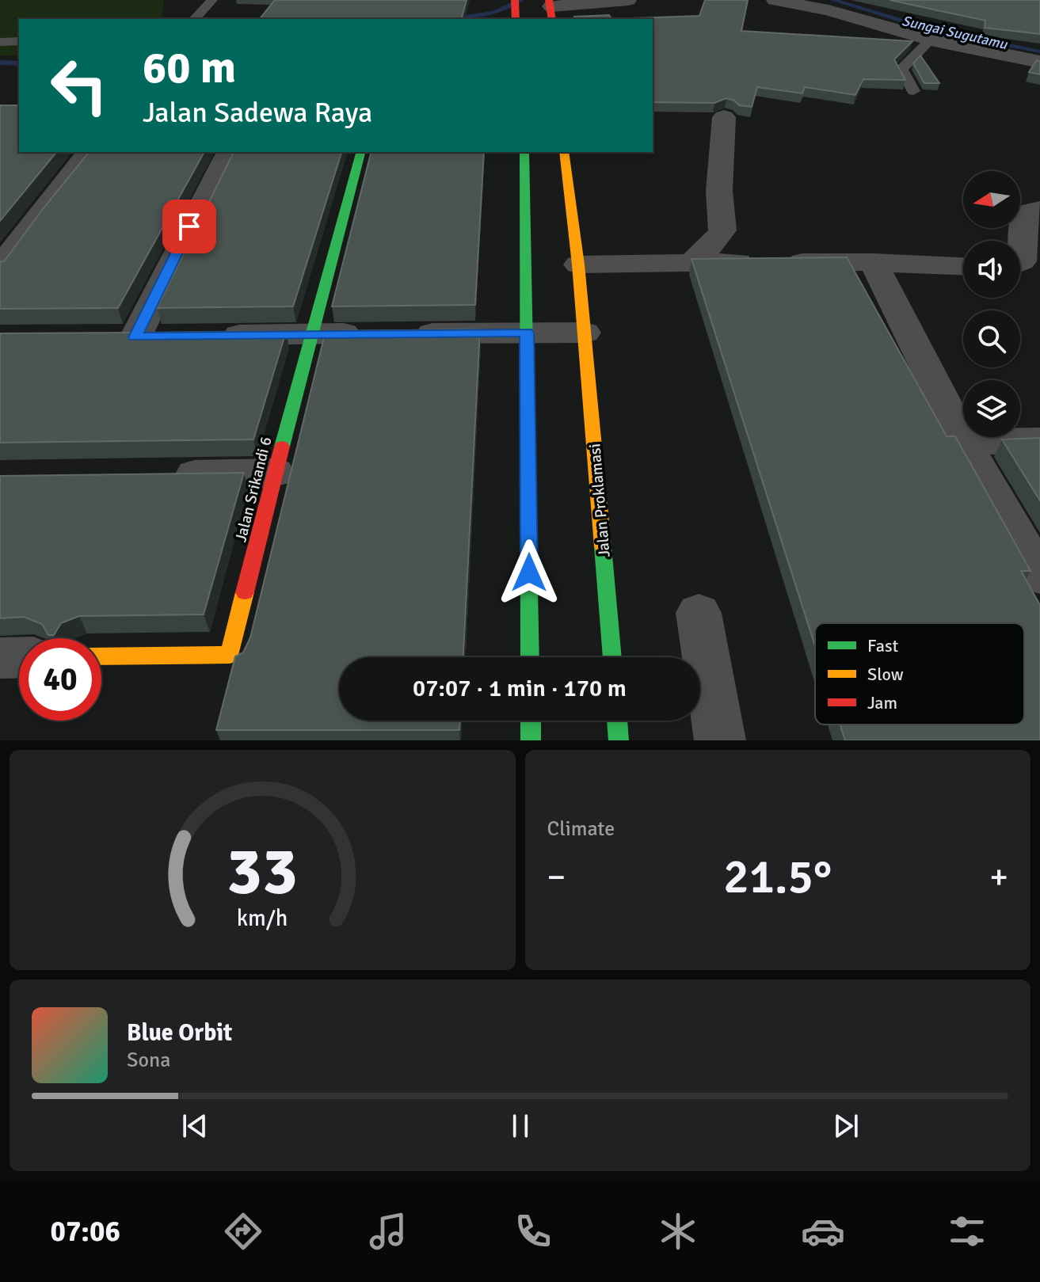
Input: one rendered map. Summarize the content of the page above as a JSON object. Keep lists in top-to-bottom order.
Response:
{
  "streets": {
    "street": ["Jalan Srikandi 6", "Jalan Proklamasi"]
  },
  "water": ["Sungai Sugutamu"],
  "legend": ["Fast", "Slow", "Jam"],
  "north": "left",
  "page": {
    "turn": ["60 m", "Jalan Sadewa Raya"],
    "limit": "40",
    "trip": "07:07 · 1 min · 170 m",
    "tile": "Climate",
    "heat": ["−", "21.5°", "+"],
    "song": ["Blue Orbit", "Sona"],
    "tabs": "07:06",
    "gauge": ["33", "km/h"]
  }
}
